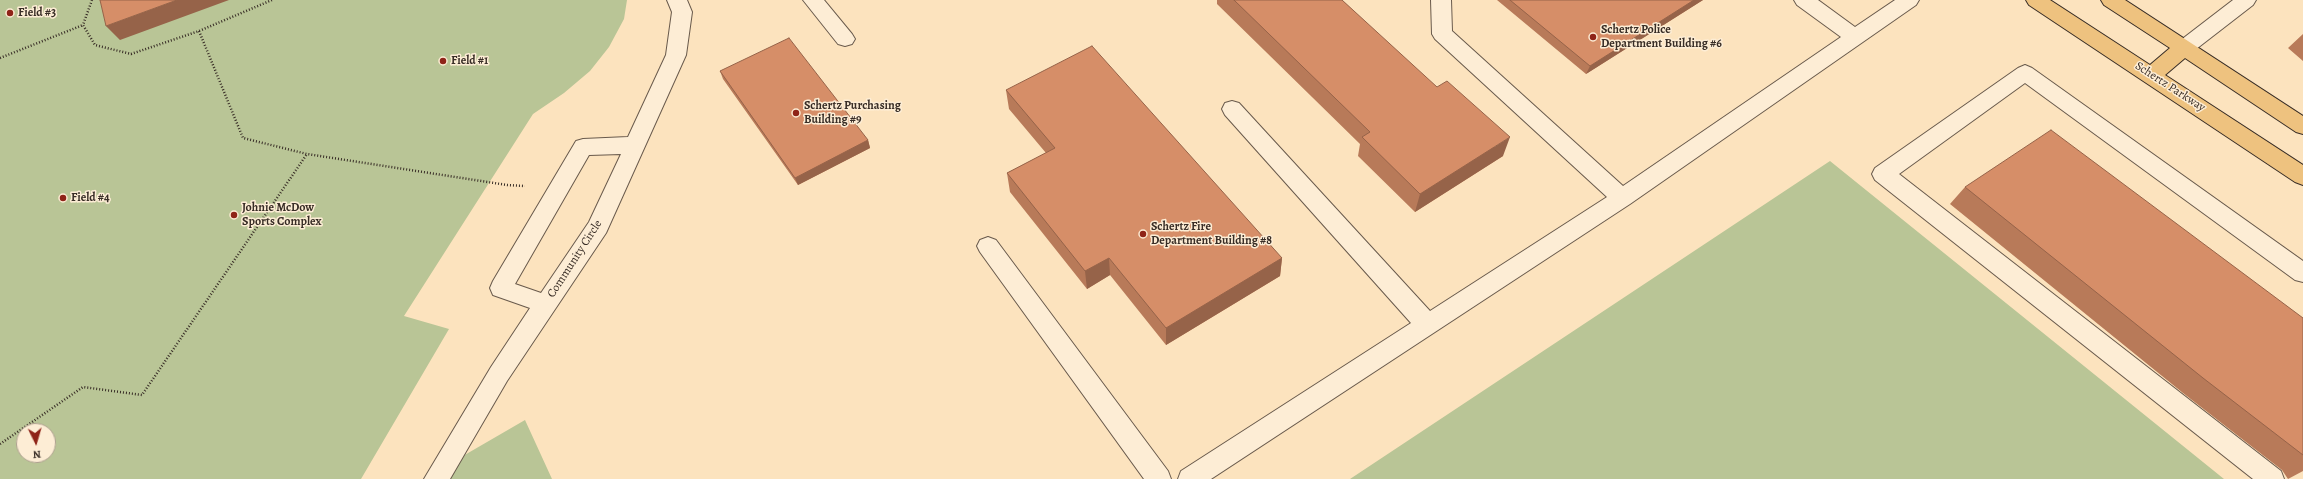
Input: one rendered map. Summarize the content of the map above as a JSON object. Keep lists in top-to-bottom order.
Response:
{
  "streets": {
    "main road": ["Schertz Parkway"],
    "street": ["Community Circle"]
  },
  "places": [
    "Field #3",
    "Schertz Police Department Building #6",
    "Field #1",
    "Schertz Purchasing Building #9",
    "Field #4",
    "Johnie McDow Sports Complex",
    "Schertz Fire Department Building #8"
  ],
  "north": "bottom"
}
